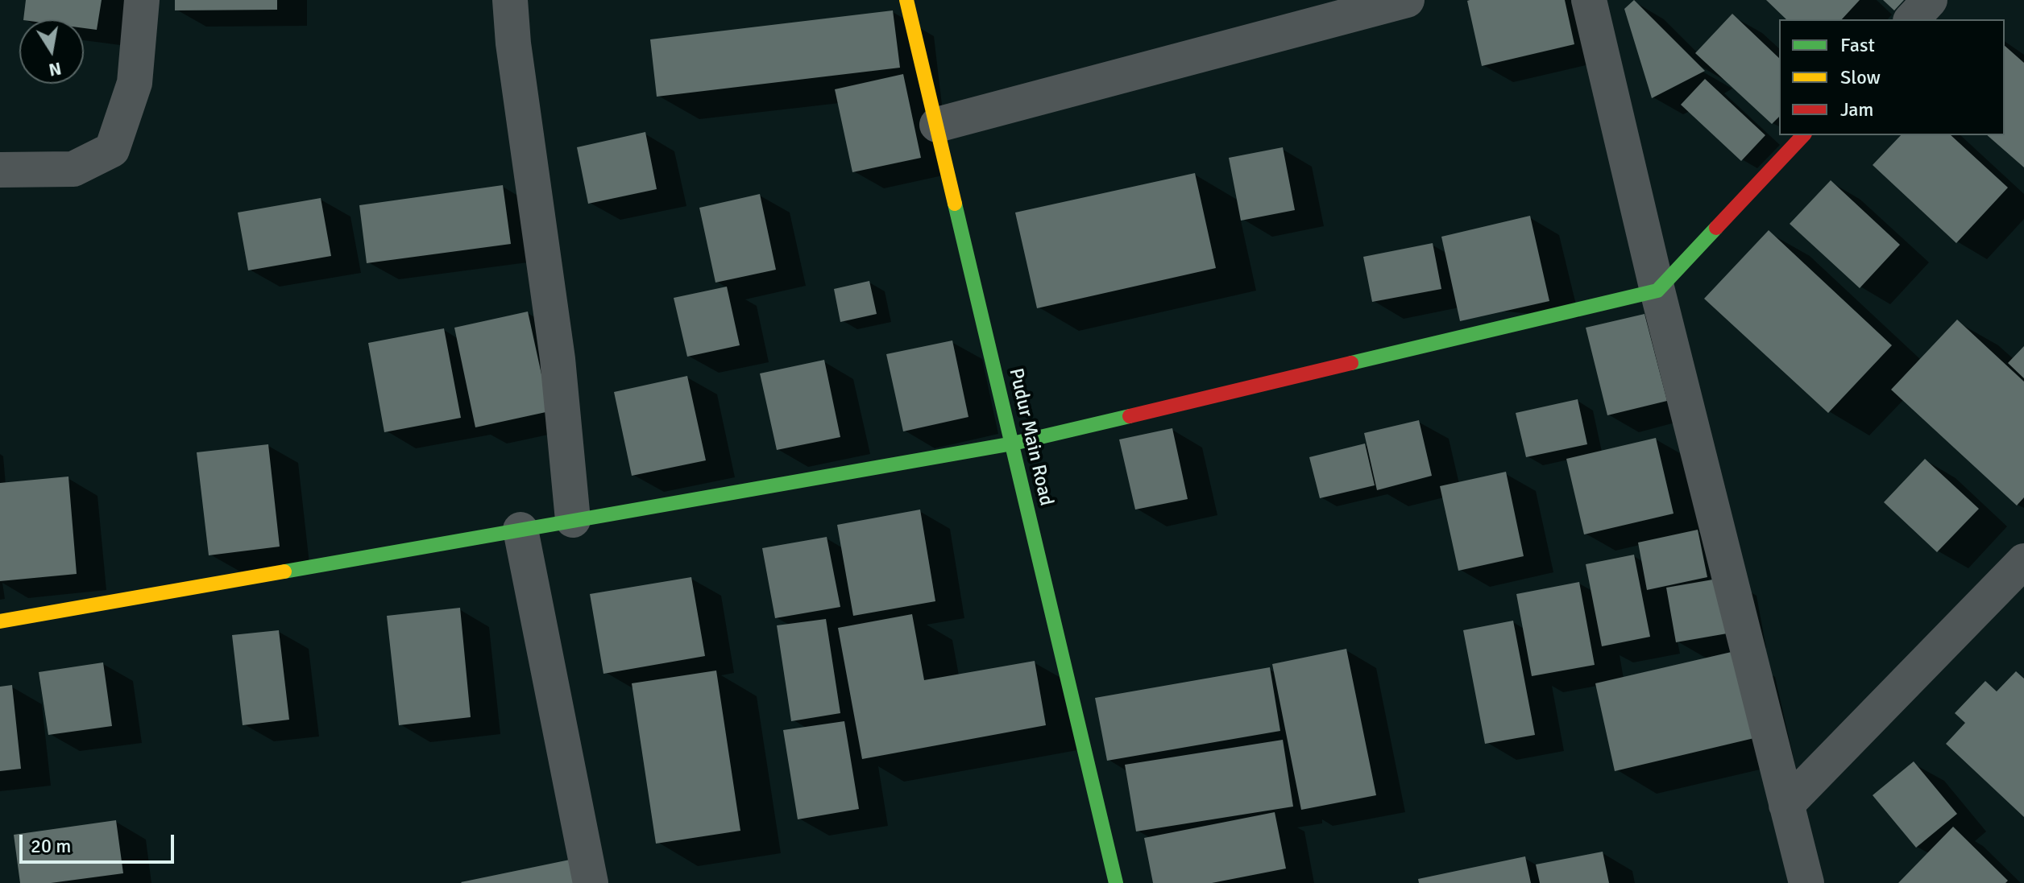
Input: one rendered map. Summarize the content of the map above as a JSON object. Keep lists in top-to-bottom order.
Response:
{
  "streets": {
    "street": ["Pudur Main Road"]
  },
  "legend": ["Fast", "Slow", "Jam"],
  "scale_bar": "20 m",
  "north": "bottom"
}
